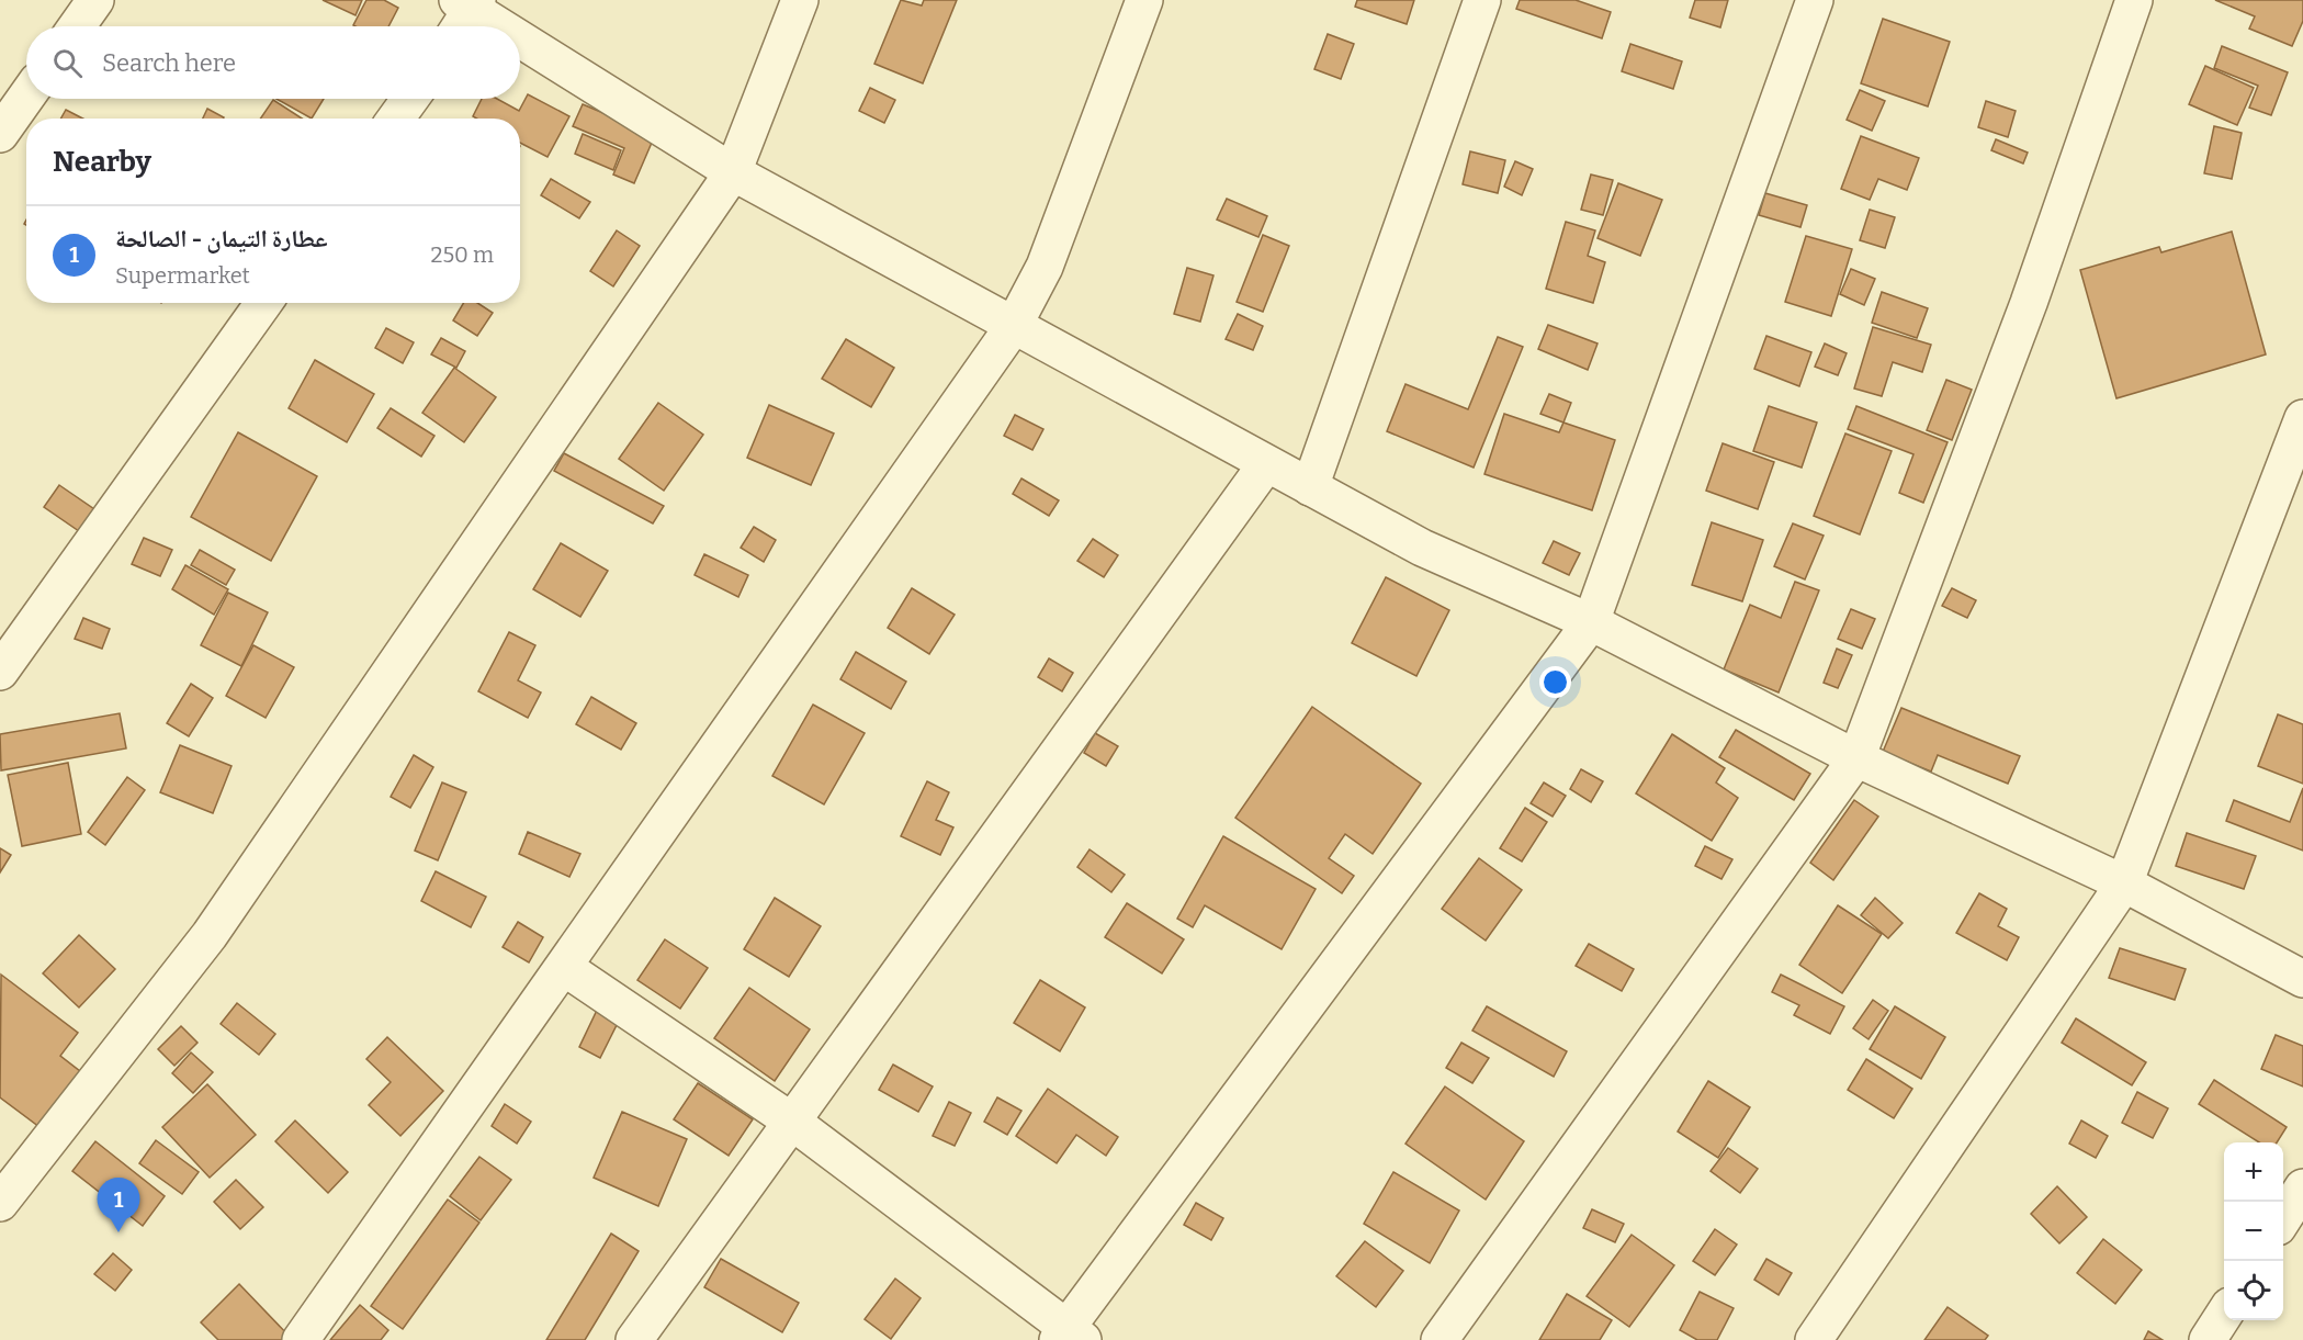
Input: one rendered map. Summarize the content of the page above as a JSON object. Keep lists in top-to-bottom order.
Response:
{
  "page": {
    "search": "Search here",
    "heading": "Nearby",
    "list": [
      {
        "mark": "1",
        "name": "عطارة التيمان - الصالحة",
        "note": "Supermarket",
        "value": "250 m"
      }
    ],
    "map_buttons": ["+", "−"],
    "pins": "1"
  }
}
